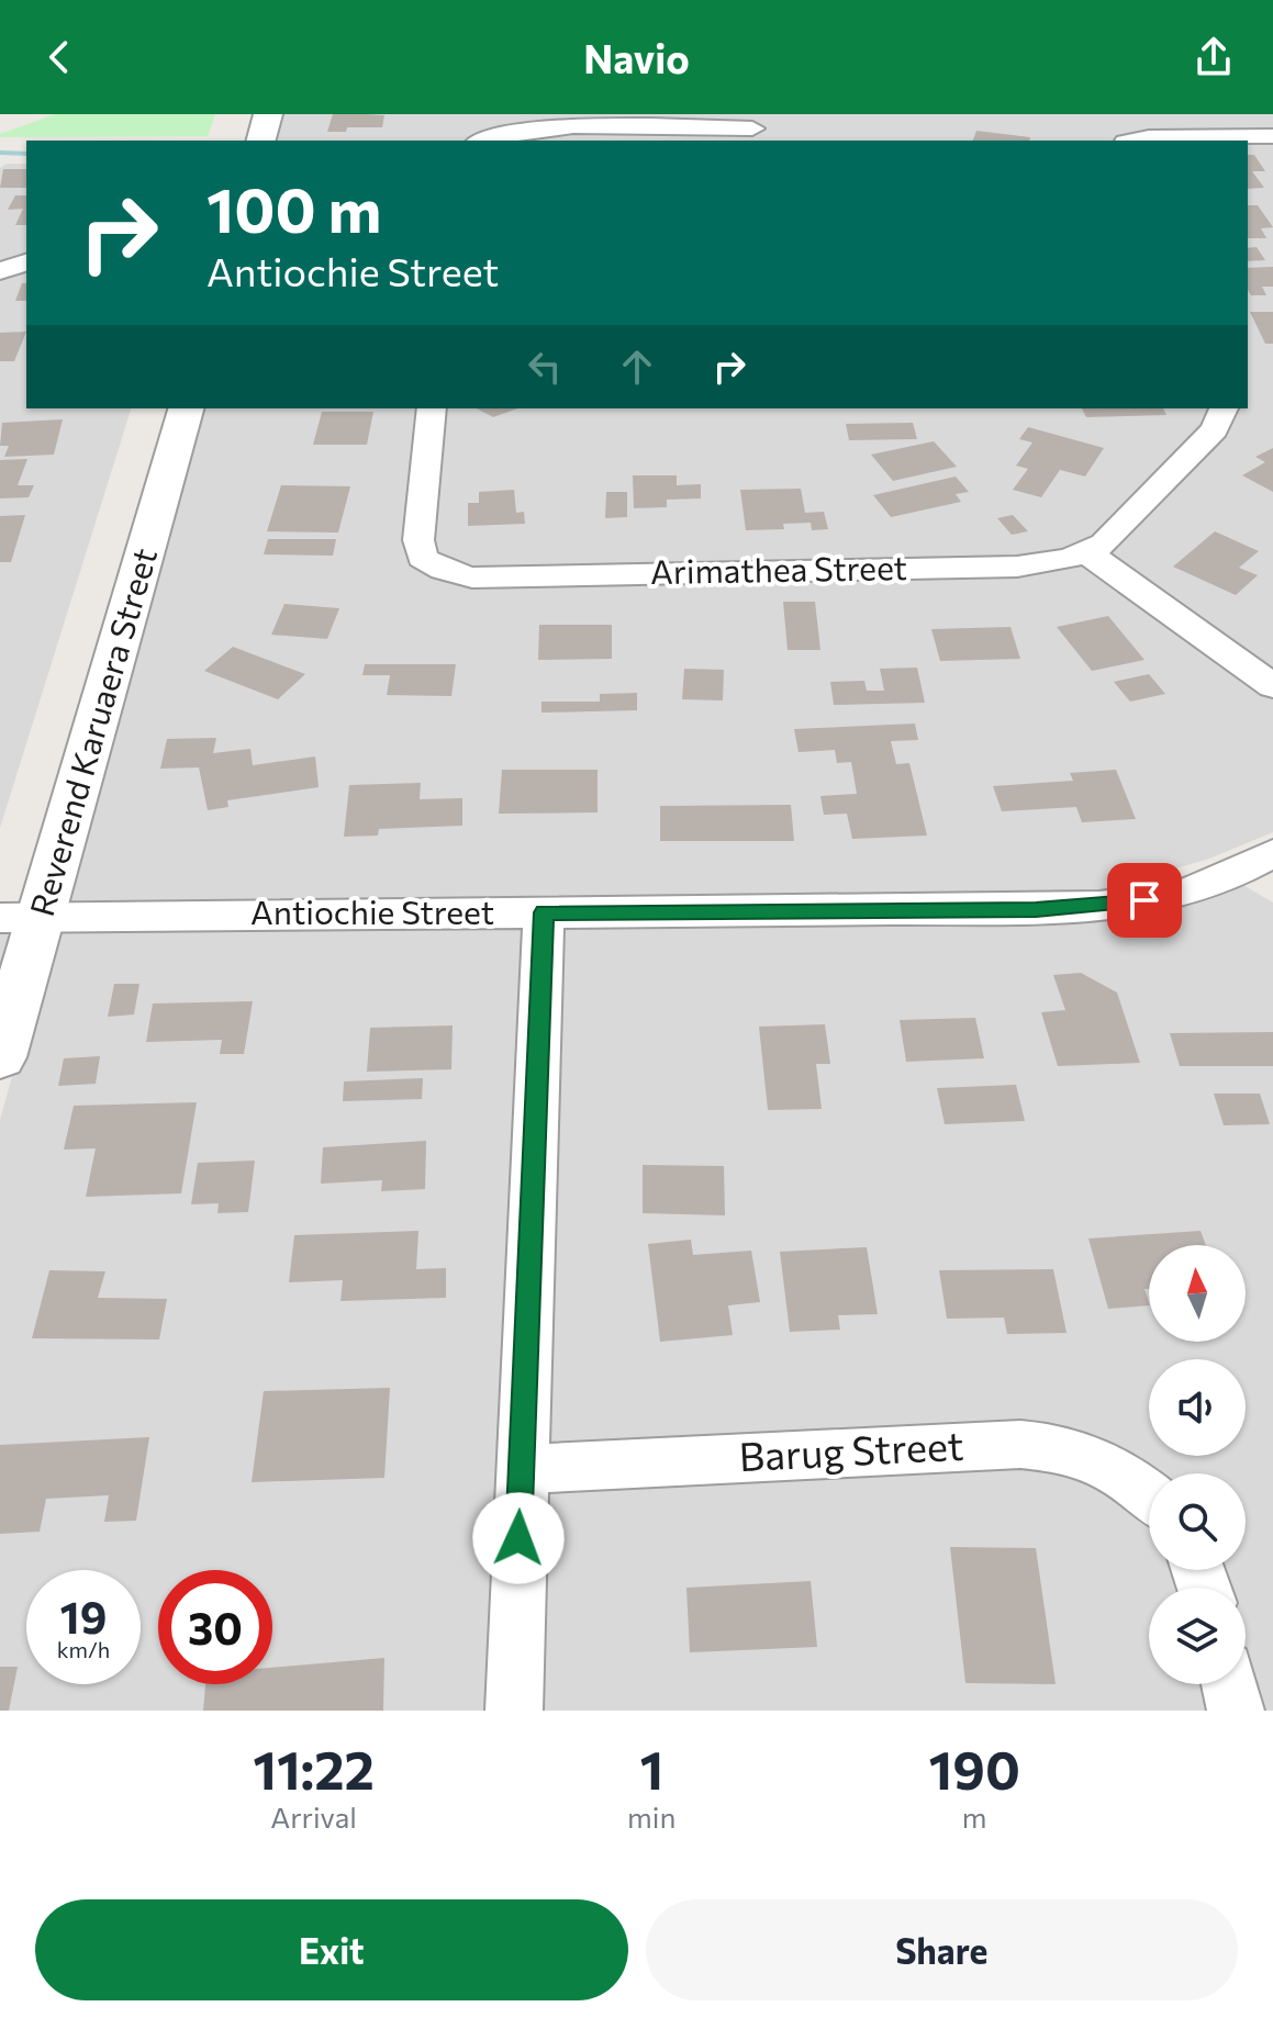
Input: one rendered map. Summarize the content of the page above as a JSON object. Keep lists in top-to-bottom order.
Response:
{
  "streets": {
    "street": [
      "Arimathea Street",
      "Reverend Karuaera Street",
      "Antiochie Street",
      "Barug Street"
    ]
  },
  "crossings": [
    ["Reverend Karuaera Street", "Antiochie Street"]
  ],
  "north": "top",
  "page": {
    "header": "Navio",
    "turn": ["100 m", "Antiochie Street"],
    "speed": "19 km/h",
    "limit": "30",
    "eta": [
      "11:22",
      "Arrival",
      "1",
      "min",
      "190",
      "m"
    ],
    "buttons": ["Exit", "Share"]
  }
}
